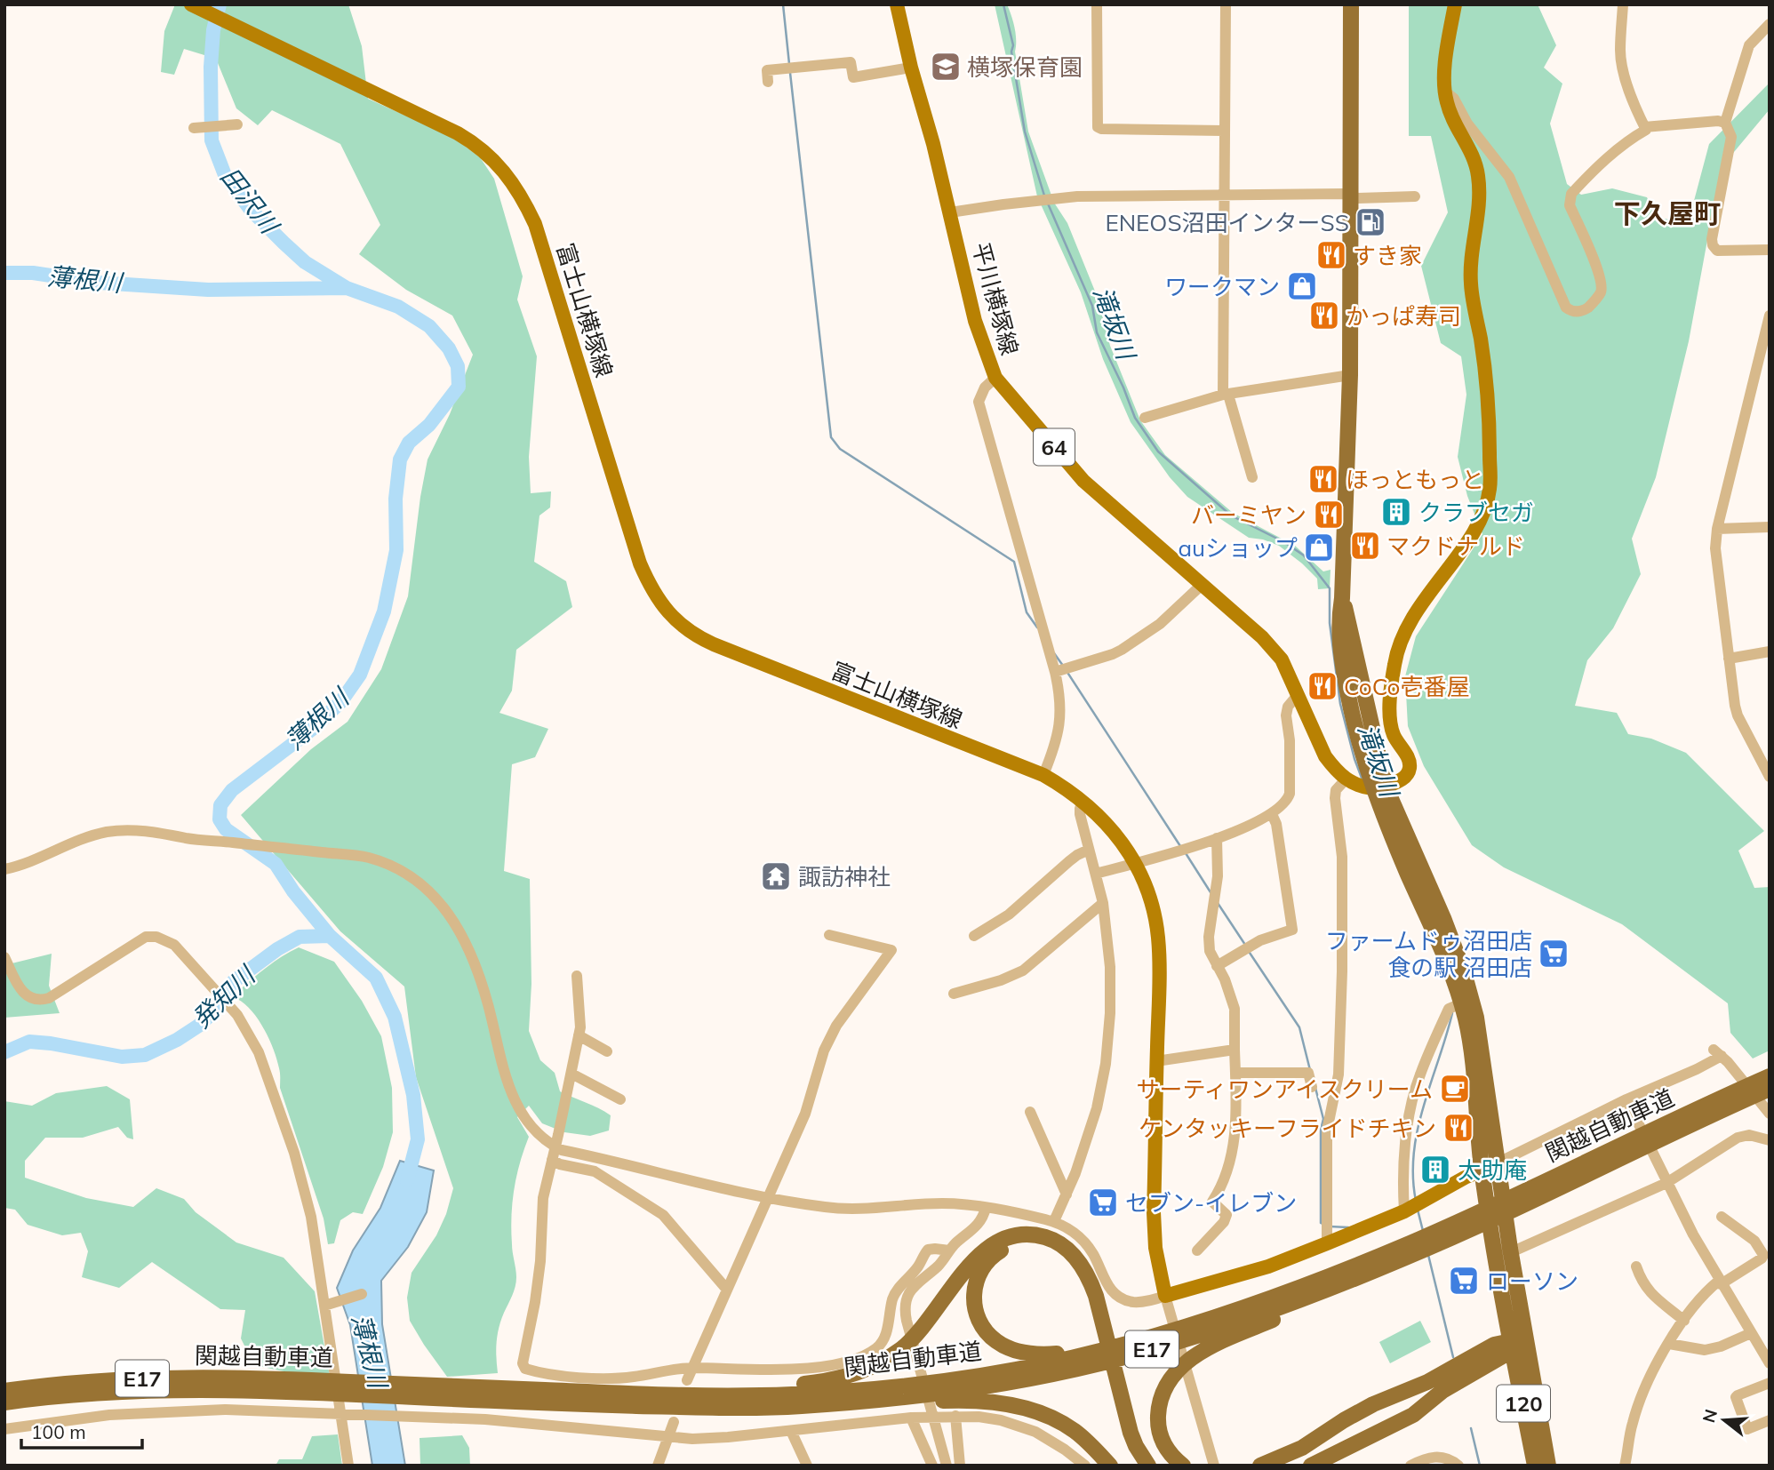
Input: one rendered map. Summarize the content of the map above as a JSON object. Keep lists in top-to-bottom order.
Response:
{
  "streets": {
    "highway": ["関越自動車道", "E17", "120"],
    "main road": ["平川横塚線", "富士山横塚線", "64"]
  },
  "districts": ["下久屋町"],
  "water": [
    "田沢川",
    "薄根川",
    "滝坂川",
    "発知川"
  ],
  "places": {
    "school or university": ["横塚保育園"],
    "fuel station": ["ENEOS沼田インターSS"],
    "restaurant": [
      "すき家",
      "かっぱ寿司",
      "ほっともっと",
      "バーミヤン",
      "マクドナルド",
      "CoCo壱番屋",
      "ケンタッキーフライドチキン"
    ],
    "shop": ["ワークマン", "auショップ"],
    "building": ["クラブセガ", "太助庵"],
    "temple": ["諏訪神社"],
    "supermarket": ["ファームドゥ沼田店 食の駅 沼田店", "セブン-イレブン", "ローソン"],
    "cafe": ["サーティワンアイスクリーム"]
  },
  "scale_bar": "100 m",
  "north": "left"
}
